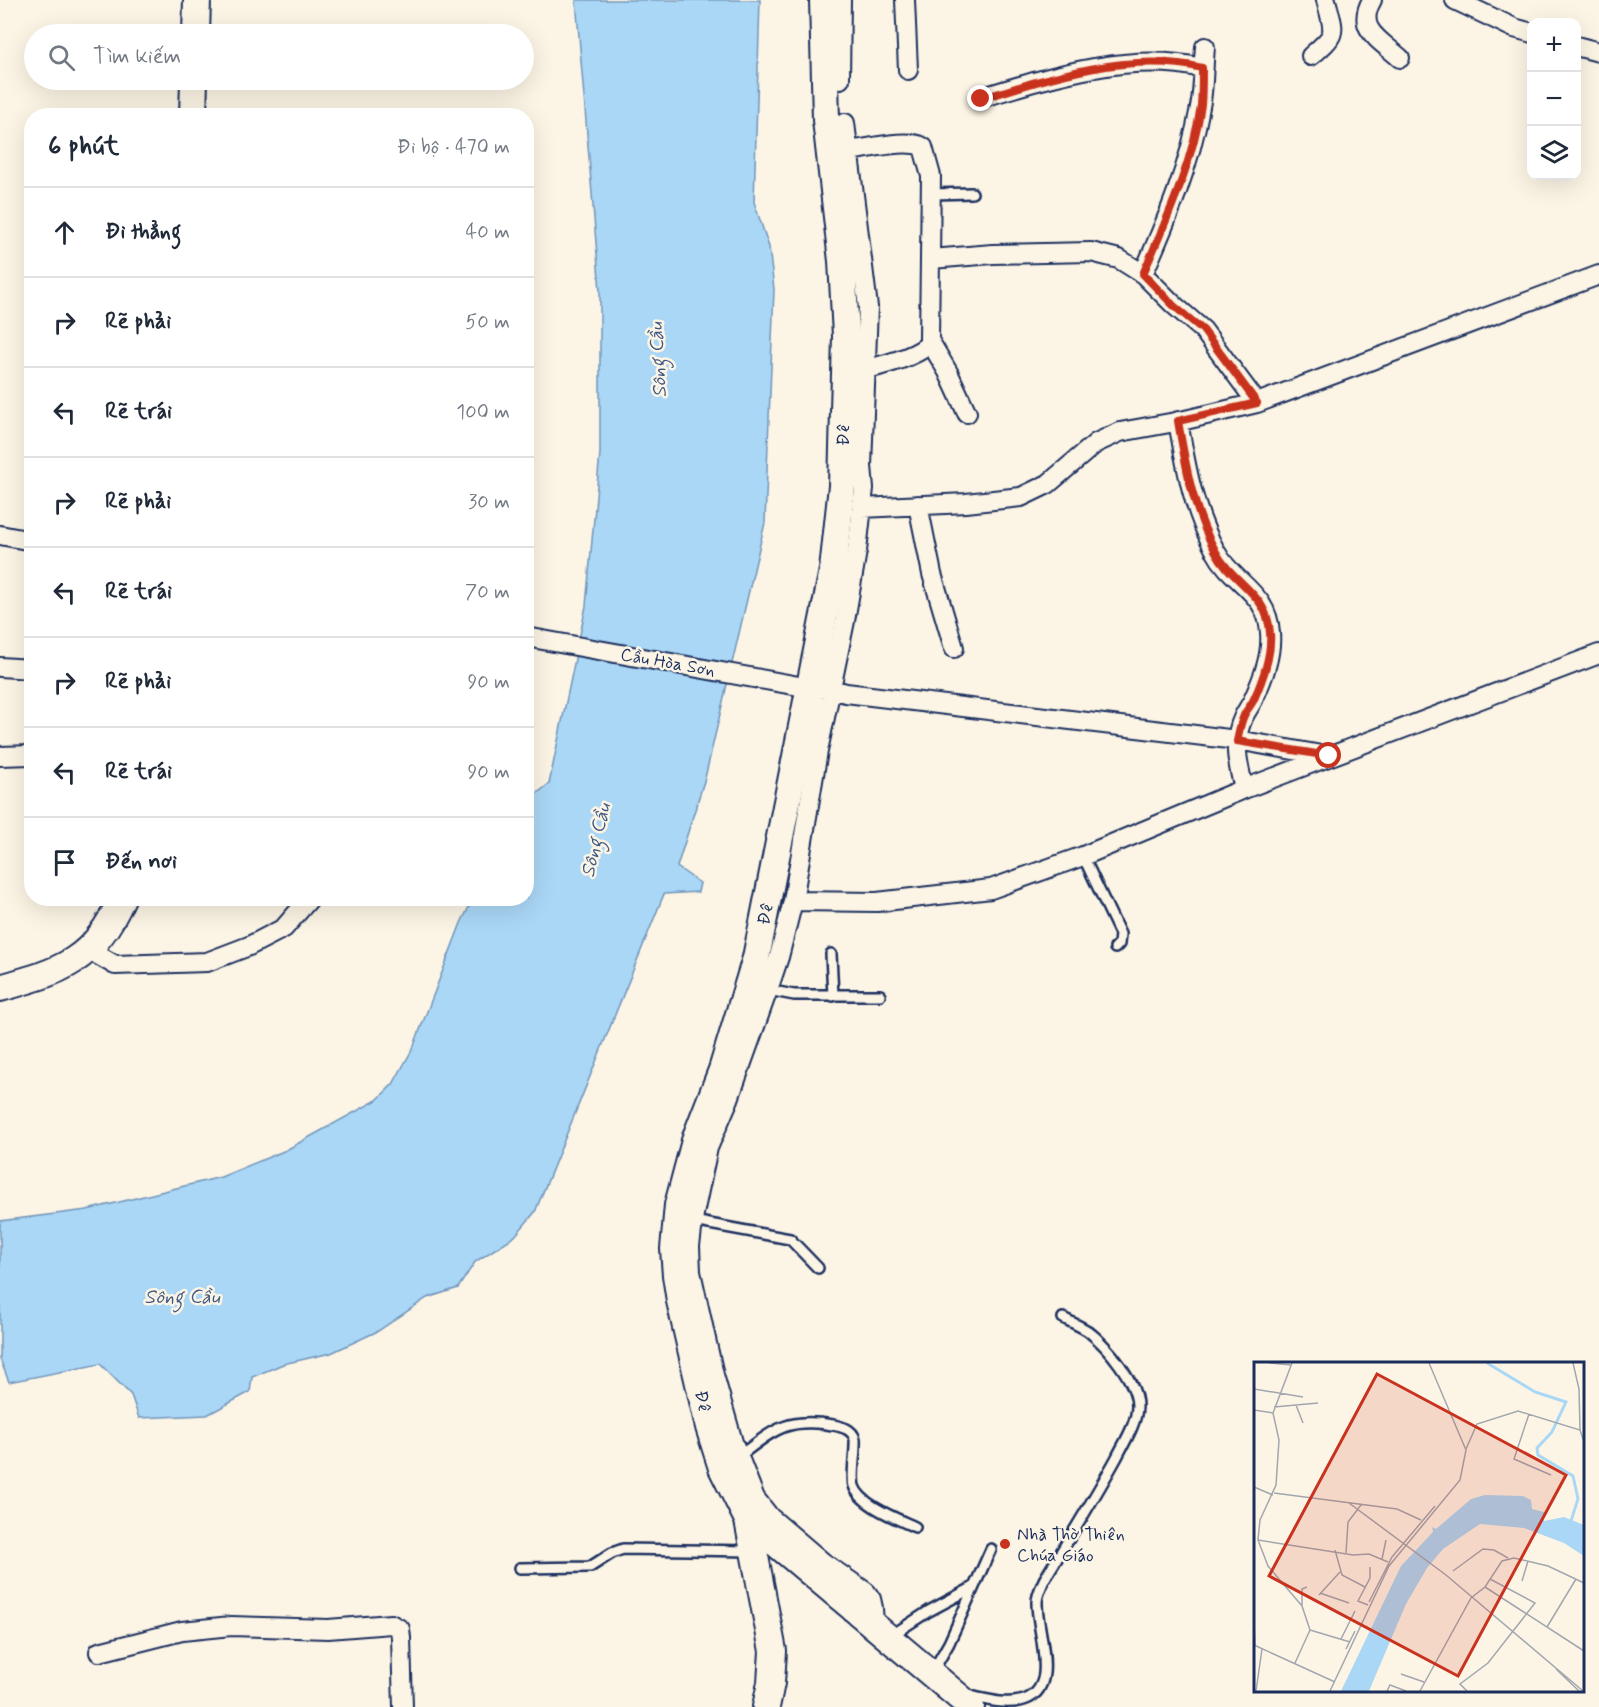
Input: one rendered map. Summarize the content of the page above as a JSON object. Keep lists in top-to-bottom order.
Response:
{
  "streets": {
    "main road": ["Đê"],
    "street": ["Cầu Hòa Sơn"]
  },
  "crossings": [
    ["Đê", "Cầu Hòa Sơn"]
  ],
  "water": ["Sông Cầu"],
  "places": ["Nhà Thờ Thiên Chúa Giáo"],
  "page": {
    "map_buttons": ["+", "−"],
    "search": "Tìm kiếm",
    "heading": ["6 phút", "Đi bộ · 470 m"],
    "list": [
      ["Đi thẳng", "40 m"],
      ["Rẽ phải", "50 m"],
      ["Rẽ trái", "100 m"],
      ["Rẽ phải", "30 m"],
      ["Rẽ trái", "70 m"],
      ["Rẽ phải", "90 m"],
      ["Rẽ trái", "90 m"],
      "Đến nơi"
    ]
  }
}
